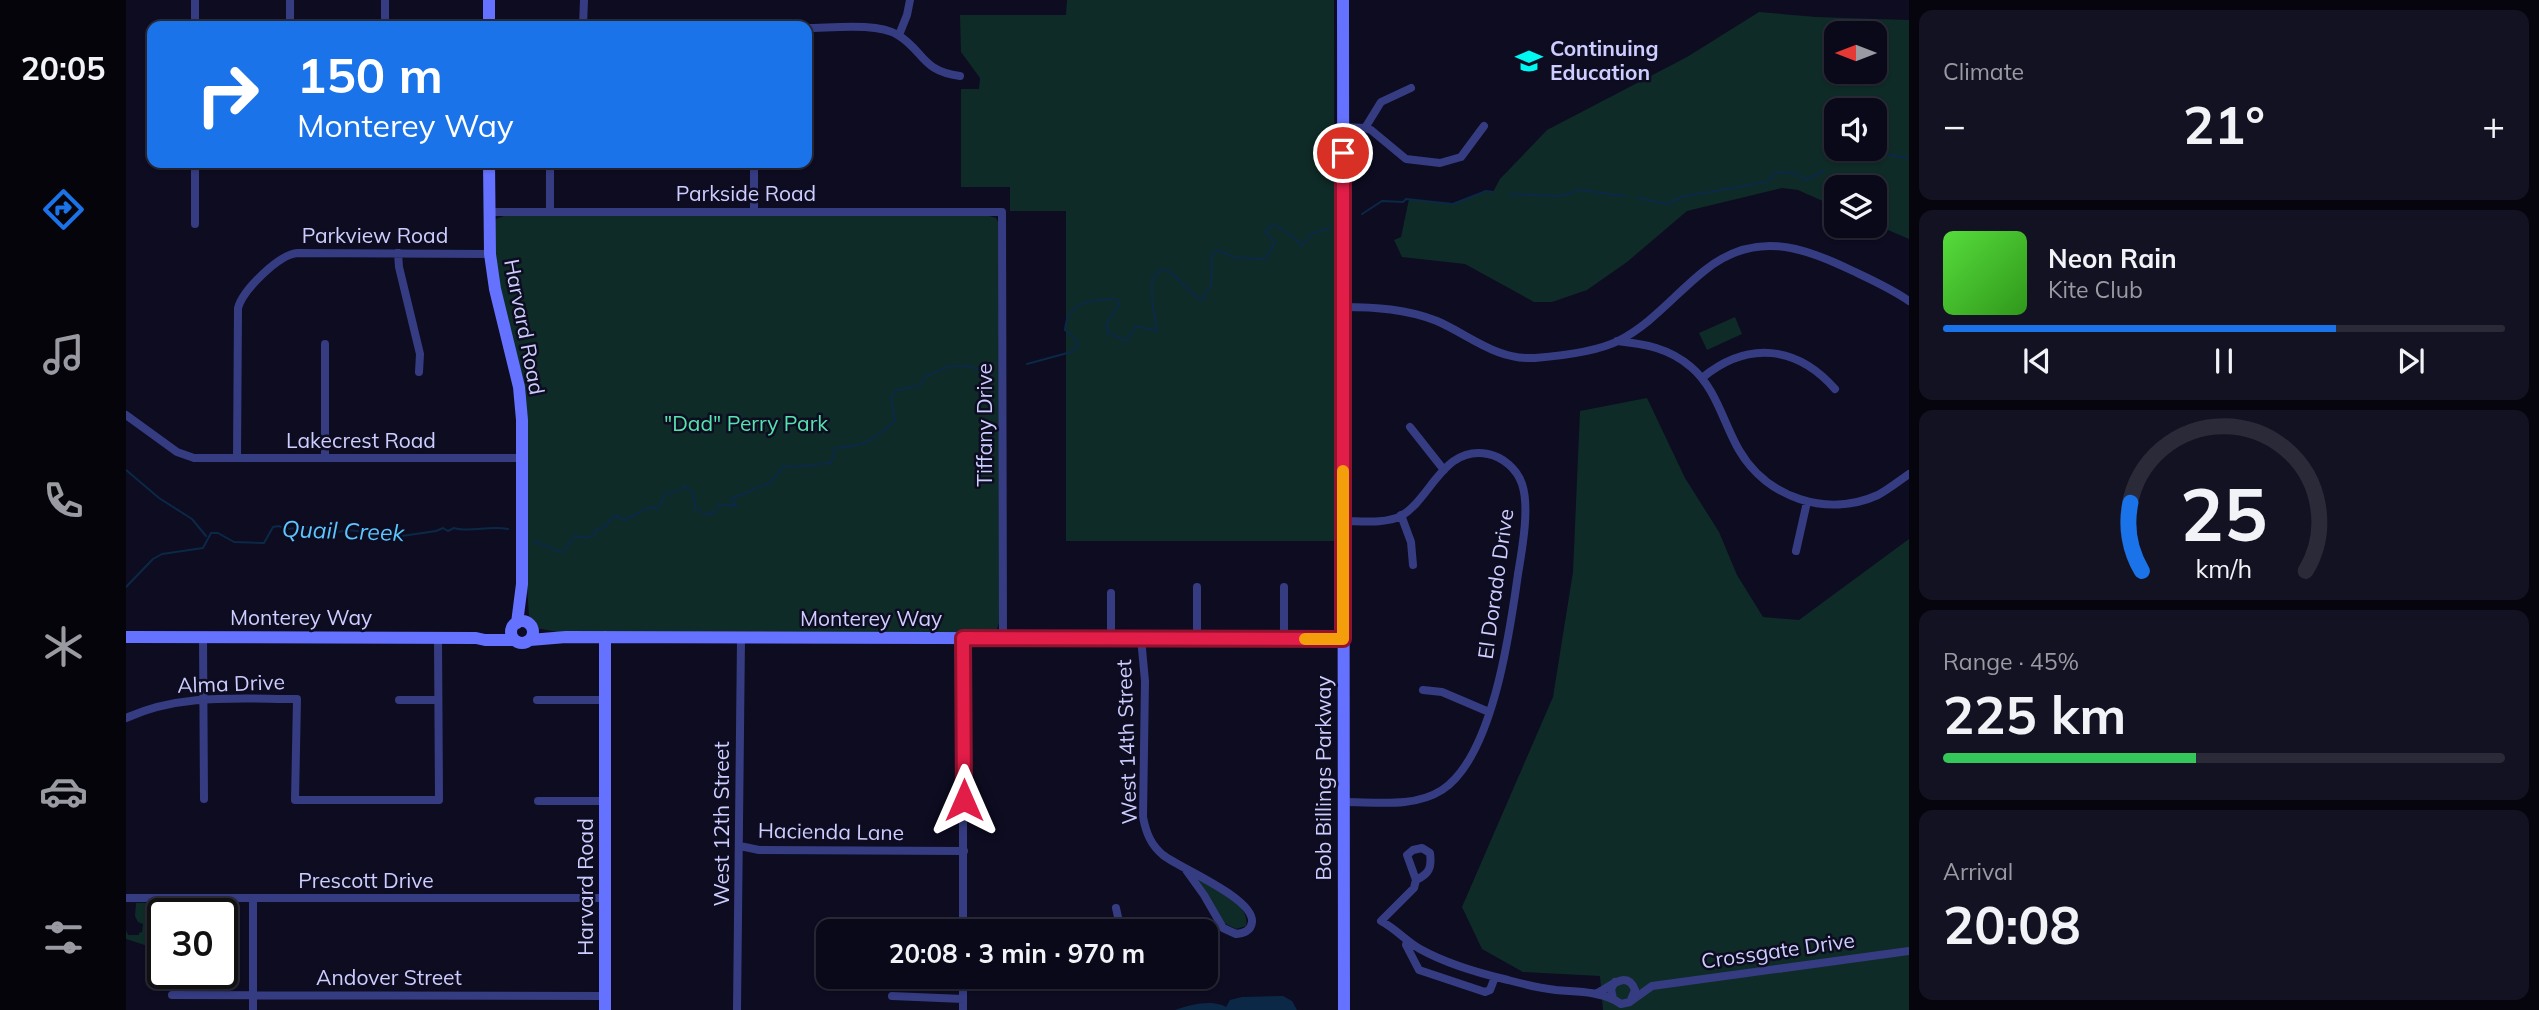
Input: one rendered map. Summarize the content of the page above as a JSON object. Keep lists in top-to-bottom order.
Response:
{
  "streets": {
    "street": [
      "Parkside Road",
      "Parkview Road",
      "Harvard Road",
      "Tiffany Drive",
      "Lakecrest Road",
      "El Dorado Drive",
      "Monterey Way",
      "Alma Drive",
      "West 14th Street",
      "Bob Billings Parkway",
      "West 12th Street",
      "Hacienda Lane",
      "Prescott Drive",
      "Crossgate Drive",
      "Andover Street"
    ]
  },
  "crossings": [
    ["Parkside Road", "Harvard Road"],
    ["Parkside Road", "Tiffany Drive"],
    ["Parkview Road", "Harvard Road"],
    ["Parkview Road", "Lakecrest Road"],
    ["Harvard Road", "Lakecrest Road"],
    ["Harvard Road", "Monterey Way"],
    ["Harvard Road", "Prescott Drive"],
    ["Harvard Road", "Andover Street"],
    ["Tiffany Drive", "Monterey Way"],
    ["El Dorado Drive", "Bob Billings Parkway"],
    ["Monterey Way", "West 14th Street"],
    ["Monterey Way", "Bob Billings Parkway"],
    ["Monterey Way", "West 12th Street"],
    ["West 12th Street", "Hacienda Lane"]
  ],
  "water": ["Quail Creek"],
  "parks": ["\"Dad\" Perry Park"],
  "places": {
    "school or university": ["Continuing Education"]
  },
  "north": "left",
  "page": {
    "tabs": "20:05",
    "tile": [
      "Climate",
      ["Range · 45%", "225 km"],
      ["Arrival", "20:08"]
    ],
    "turn": ["150 m", "Monterey Way"],
    "heat": ["−", "21°", "+"],
    "song": ["Neon Rain", "Kite Club"],
    "limit": "30",
    "trip": "20:08 · 3 min · 970 m",
    "gauge": ["25", "km/h"]
  }
}
